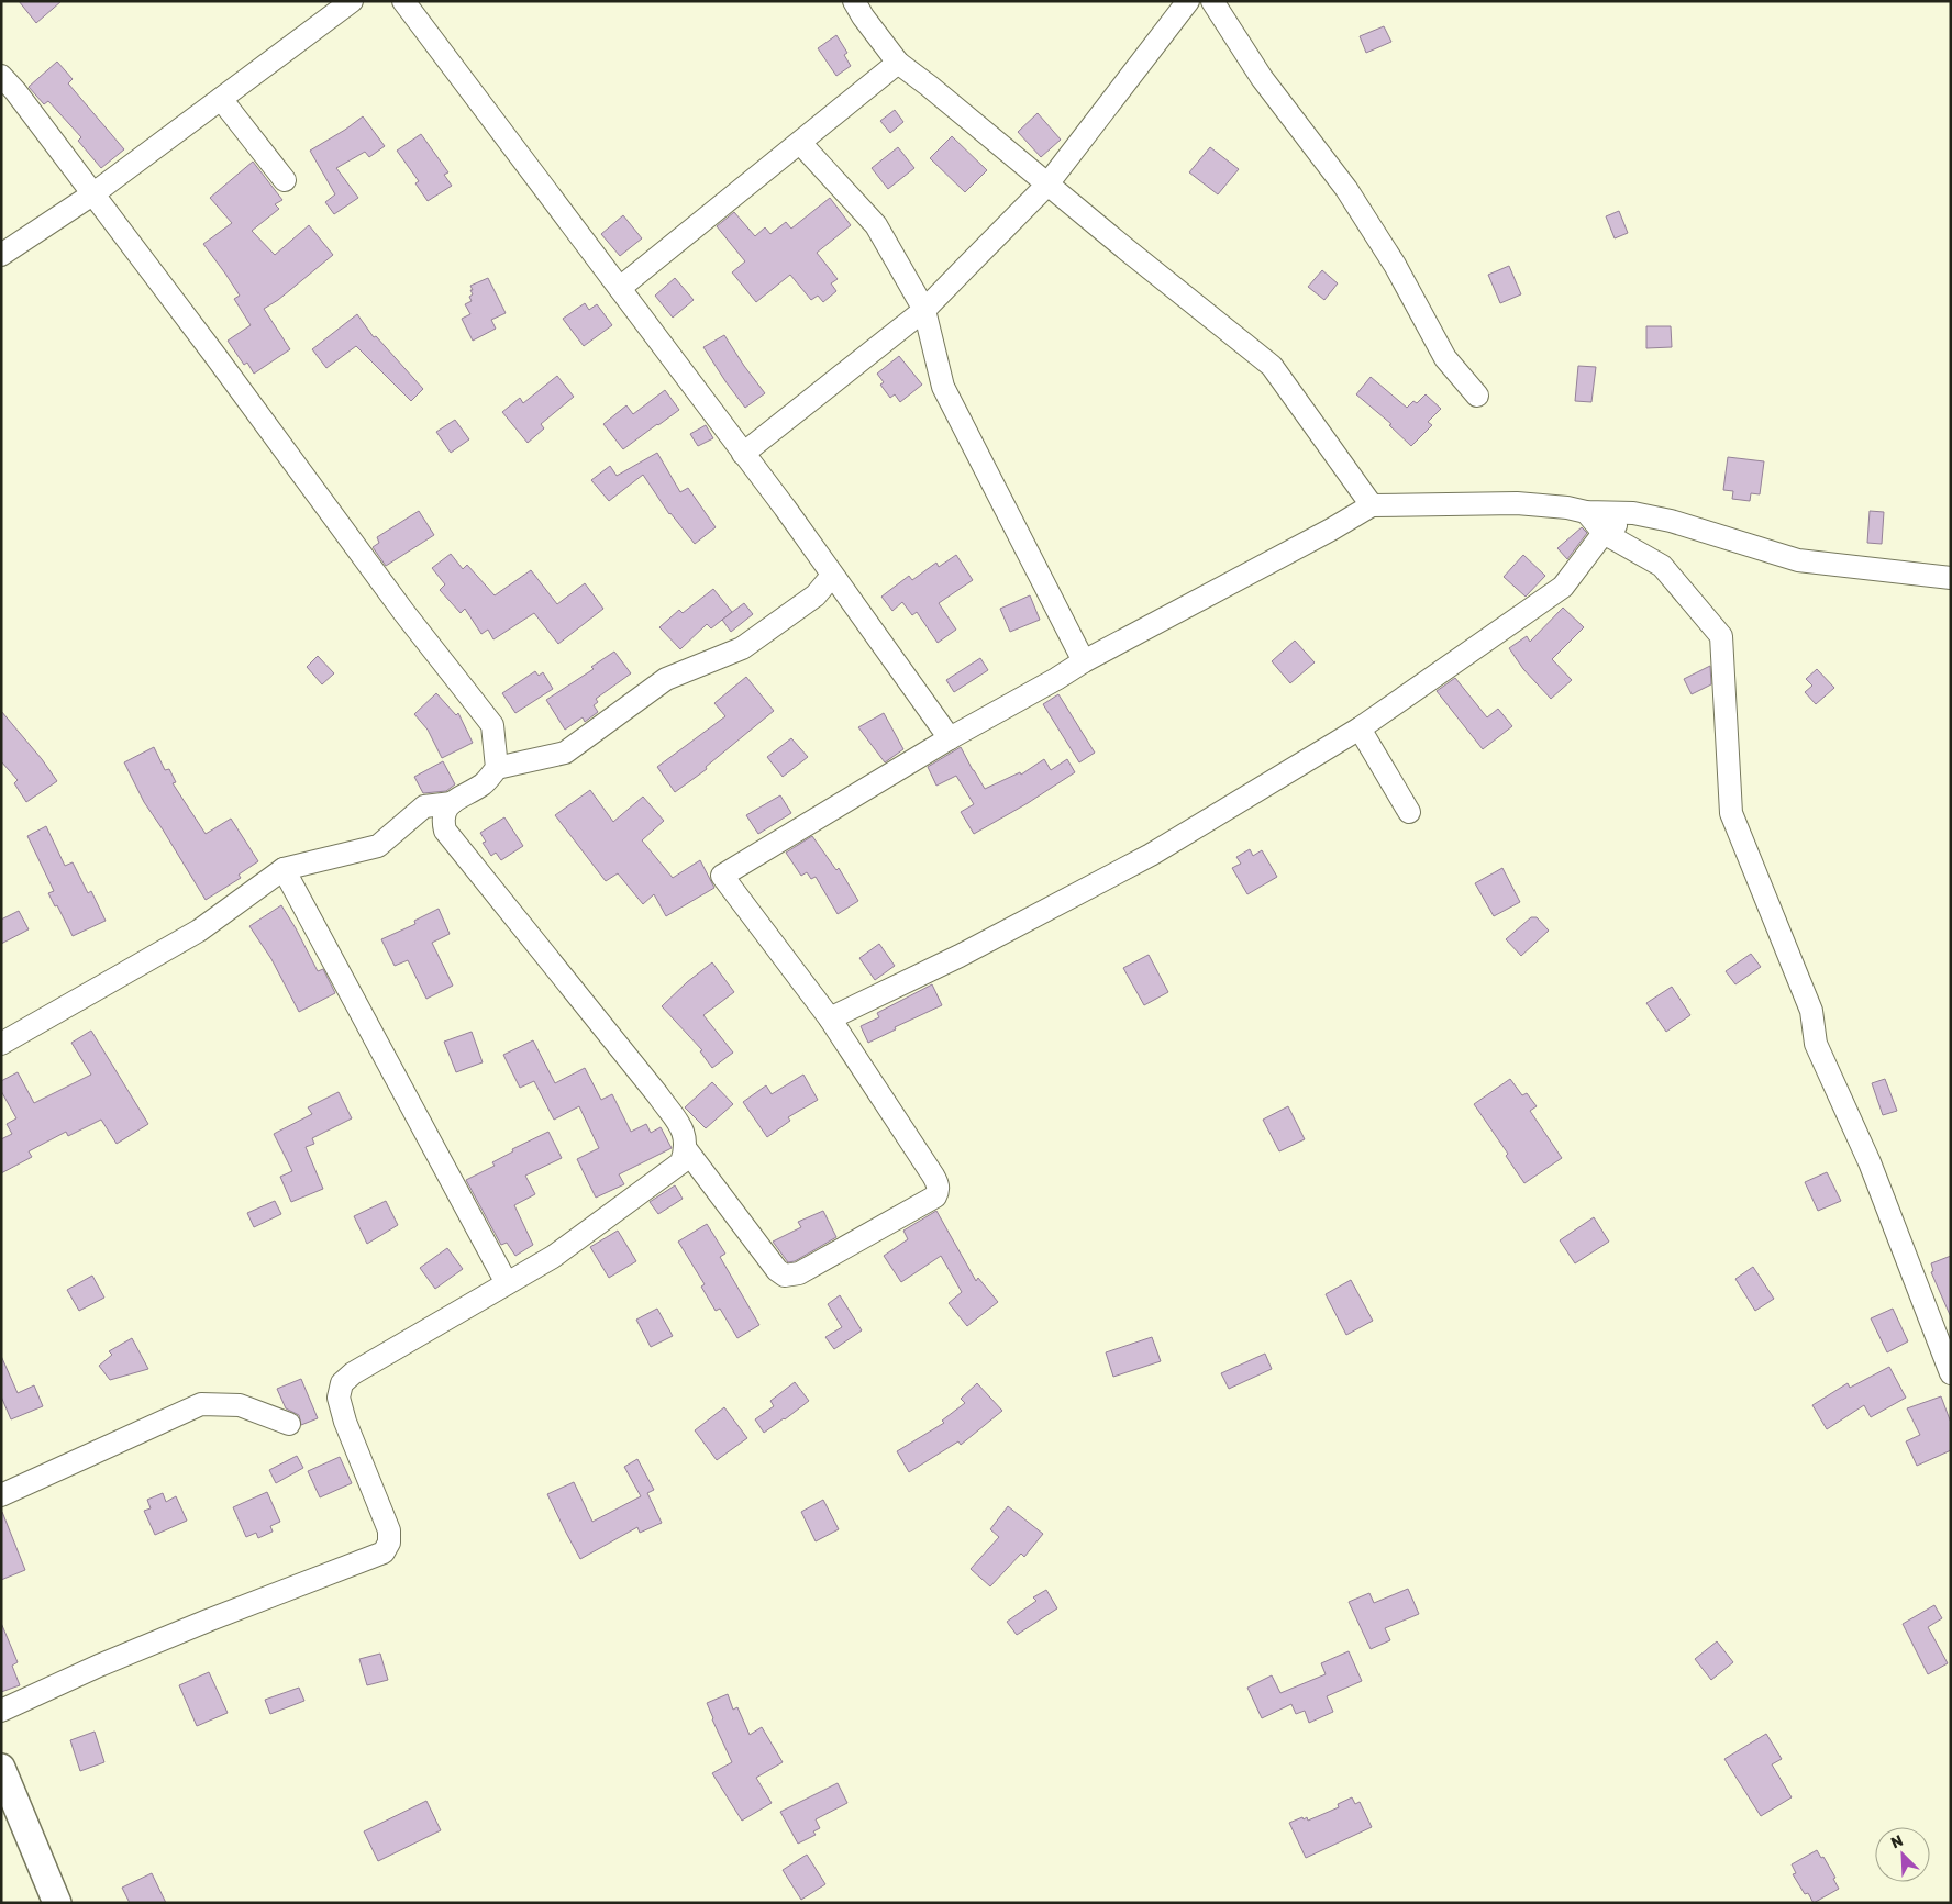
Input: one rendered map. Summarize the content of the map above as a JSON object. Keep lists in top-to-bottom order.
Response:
{
  "north": "top left"
}
